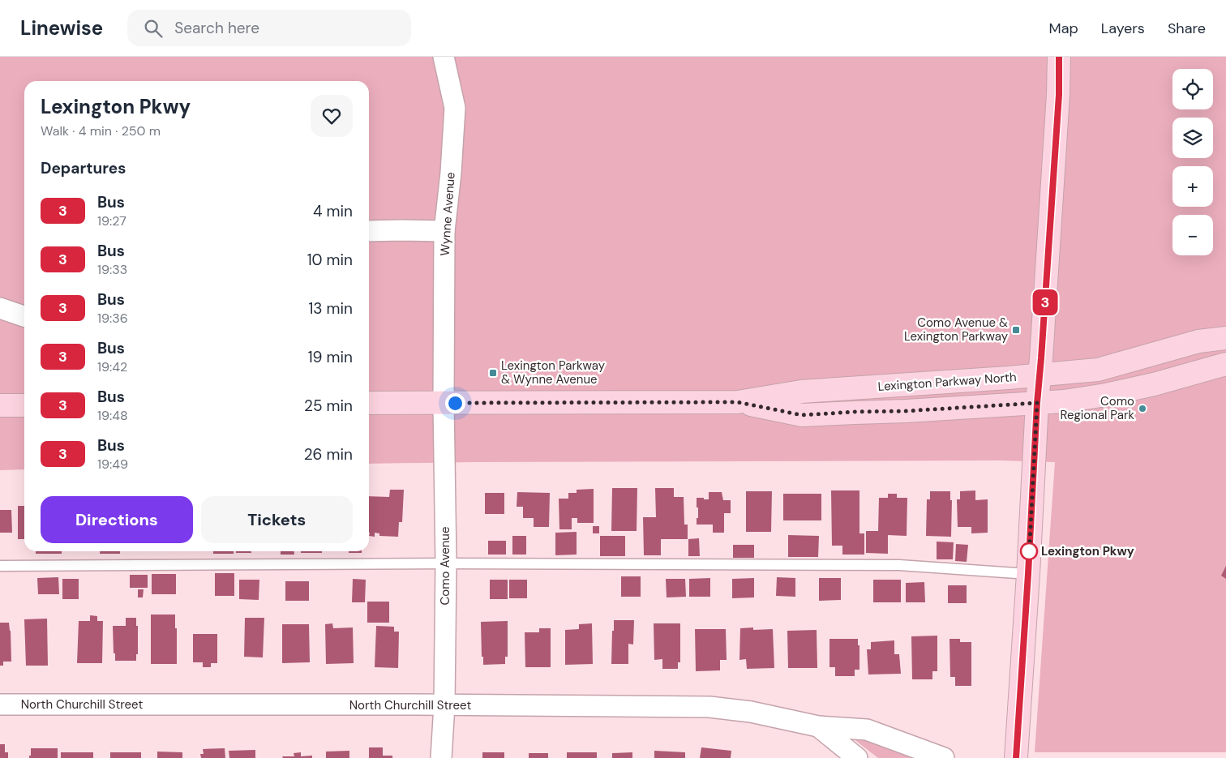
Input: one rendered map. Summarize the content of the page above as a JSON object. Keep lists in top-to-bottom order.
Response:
{
  "streets": {
    "main road": ["Lexington Parkway North"],
    "street": ["Wynne Avenue", "Como Avenue", "North Churchill Street"]
  },
  "crossings": [
    ["Wynne Avenue", "Como Avenue"],
    ["Lexington Parkway North", "Como Avenue"],
    ["Como Avenue", "North Churchill Street"]
  ],
  "places": {
    "transit": ["Como Avenue & Lexington Parkway", "Lexington Parkway & Wynne Avenue"],
    "other": ["Como Regional Park", "Lexington Pkwy"]
  },
  "lines": ["bus line 3"],
  "page": {
    "header": "Linewise",
    "search": "Search here",
    "nav": ["Map", "Layers", "Share"],
    "on_map": "3",
    "map_buttons": ["+", "−"],
    "heading": [
      ["Lexington Pkwy", "Walk · 4 min · 250 m"],
      "Departures"
    ],
    "list": [
      {
        "mark": "3",
        "name": "Bus",
        "note": "19:27",
        "value": "4 min"
      },
      {
        "mark": "3",
        "name": "Bus",
        "note": "19:33",
        "value": "10 min"
      },
      {
        "mark": "3",
        "name": "Bus",
        "note": "19:36",
        "value": "13 min"
      },
      {
        "mark": "3",
        "name": "Bus",
        "note": "19:42",
        "value": "19 min"
      },
      {
        "mark": "3",
        "name": "Bus",
        "note": "19:48",
        "value": "25 min"
      },
      {
        "mark": "3",
        "name": "Bus",
        "note": "19:49",
        "value": "26 min"
      }
    ],
    "buttons": ["Directions", "Tickets"]
  }
}
